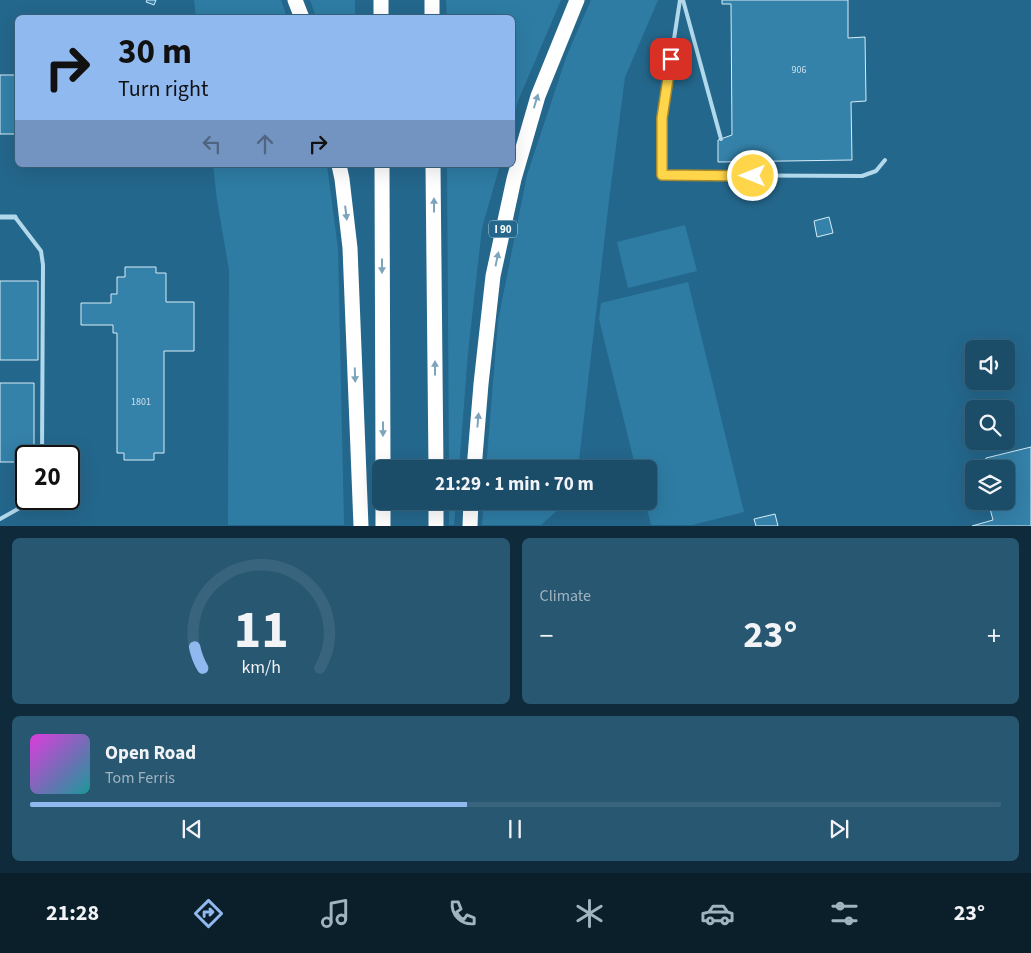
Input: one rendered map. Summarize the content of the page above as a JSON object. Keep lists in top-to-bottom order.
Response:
{
  "streets": {
    "highway": ["I 90"]
  },
  "house_numbers": ["906", "1801"],
  "page": {
    "turn": ["30 m", "Turn right"],
    "limit": "20",
    "trip": "21:29 · 1 min · 70 m",
    "tile": "Climate",
    "heat": ["−", "23°", "+"],
    "song": ["Open Road", "Tom Ferris"],
    "tabs": ["21:28", "23°"],
    "gauge": ["11", "km/h"]
  }
}
